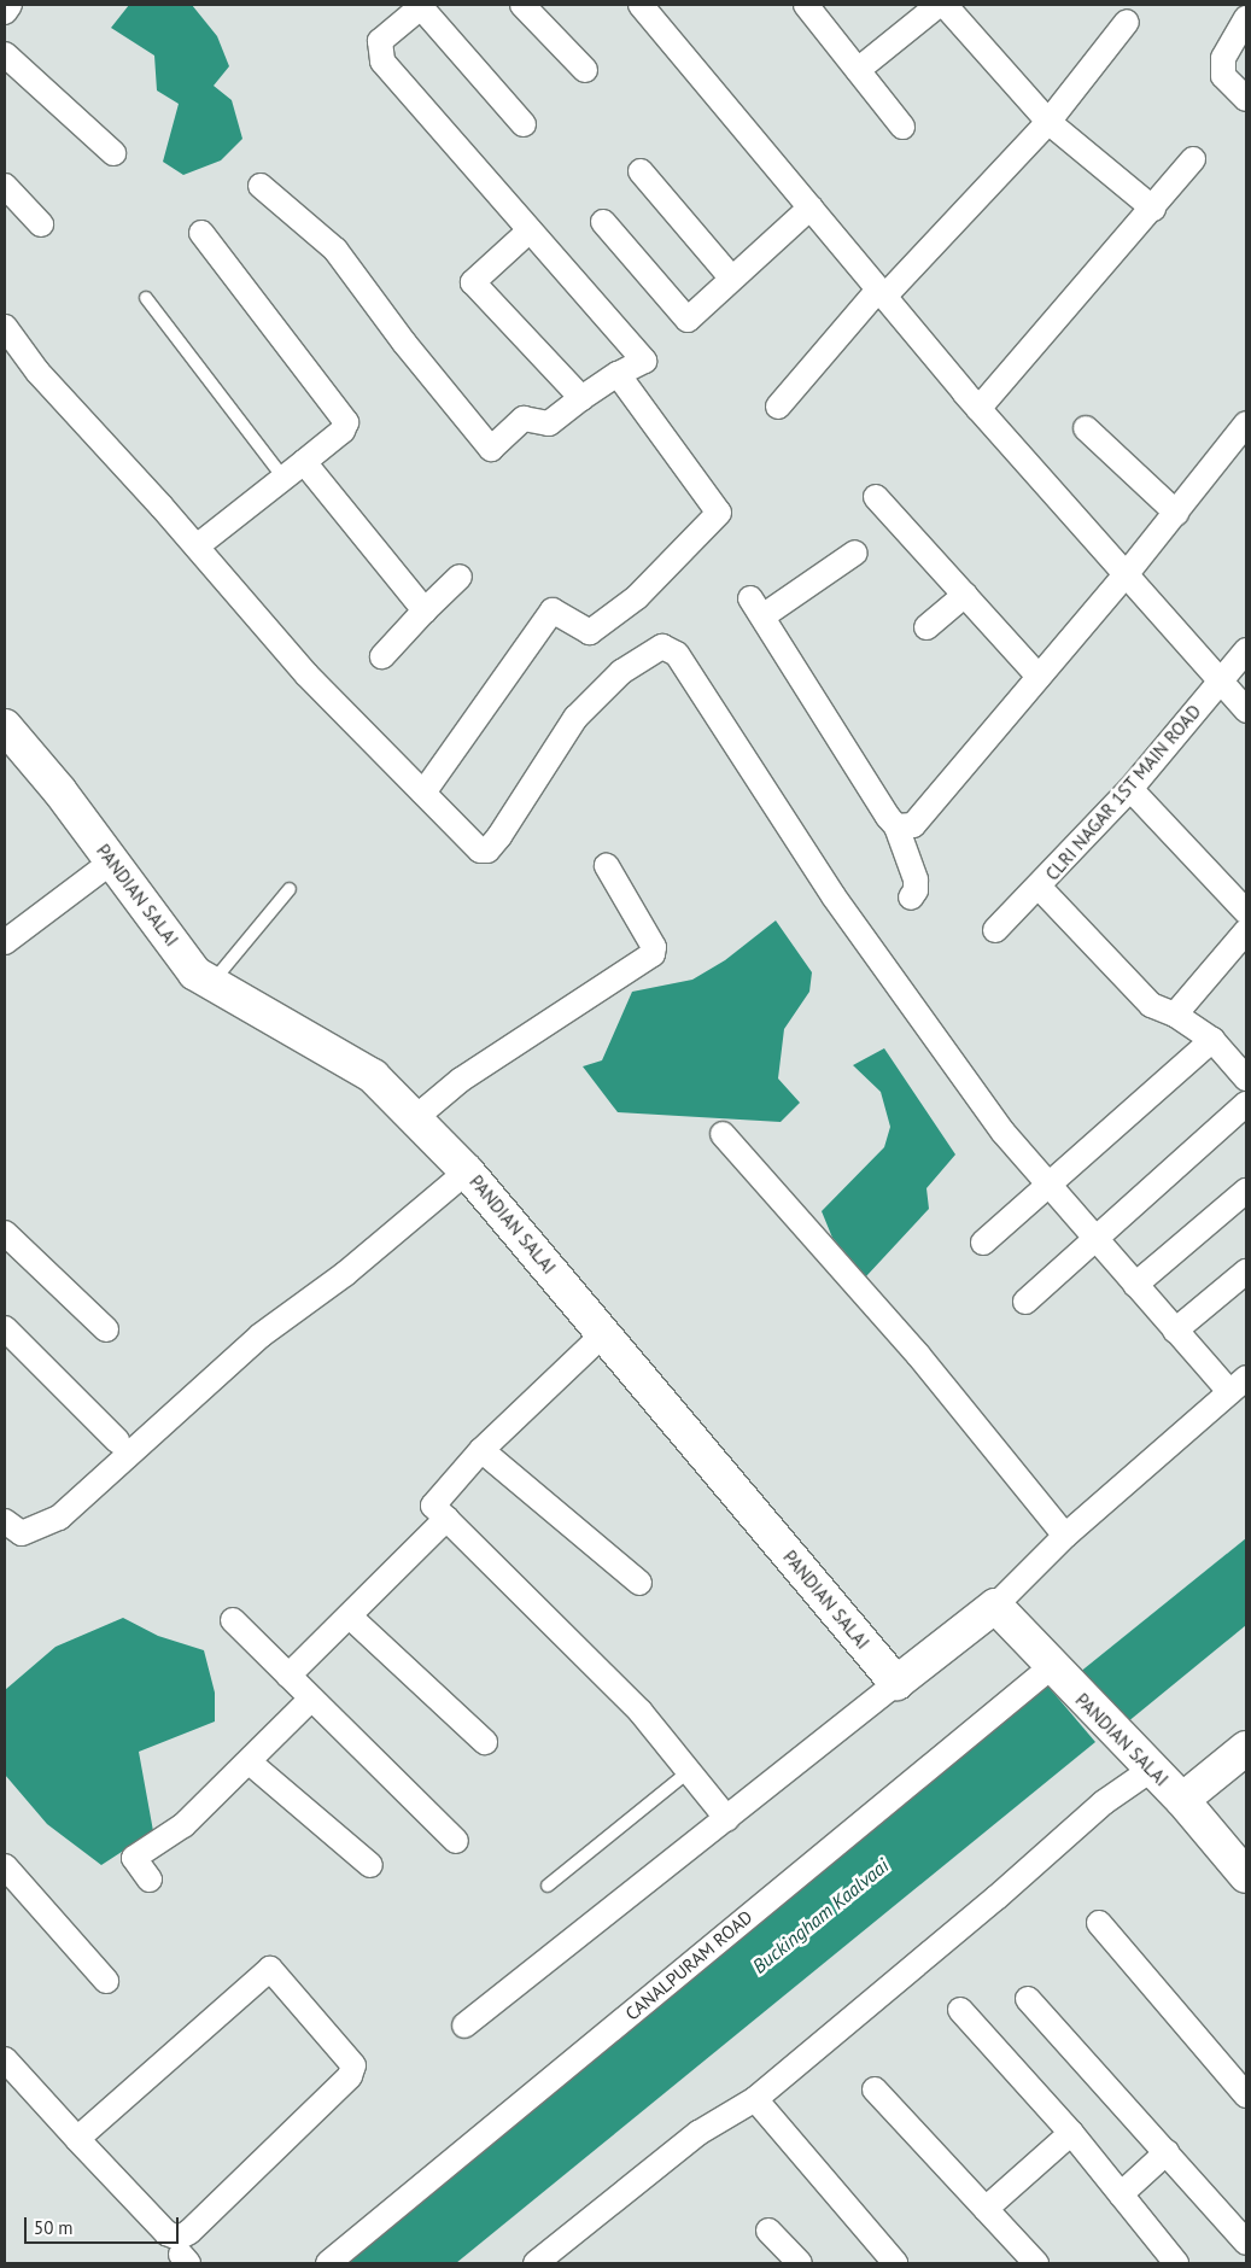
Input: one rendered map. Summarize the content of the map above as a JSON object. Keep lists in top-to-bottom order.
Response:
{
  "streets": {
    "street": ["CLRI NAGAR 1ST MAIN ROAD", "PANDIAN SALAI", "CANALPURAM ROAD"]
  },
  "crossings": [
    ["PANDIAN SALAI", "CANALPURAM ROAD"]
  ],
  "water": ["Buckingham Kaalvaai"],
  "scale_bar": "50 m"
}
